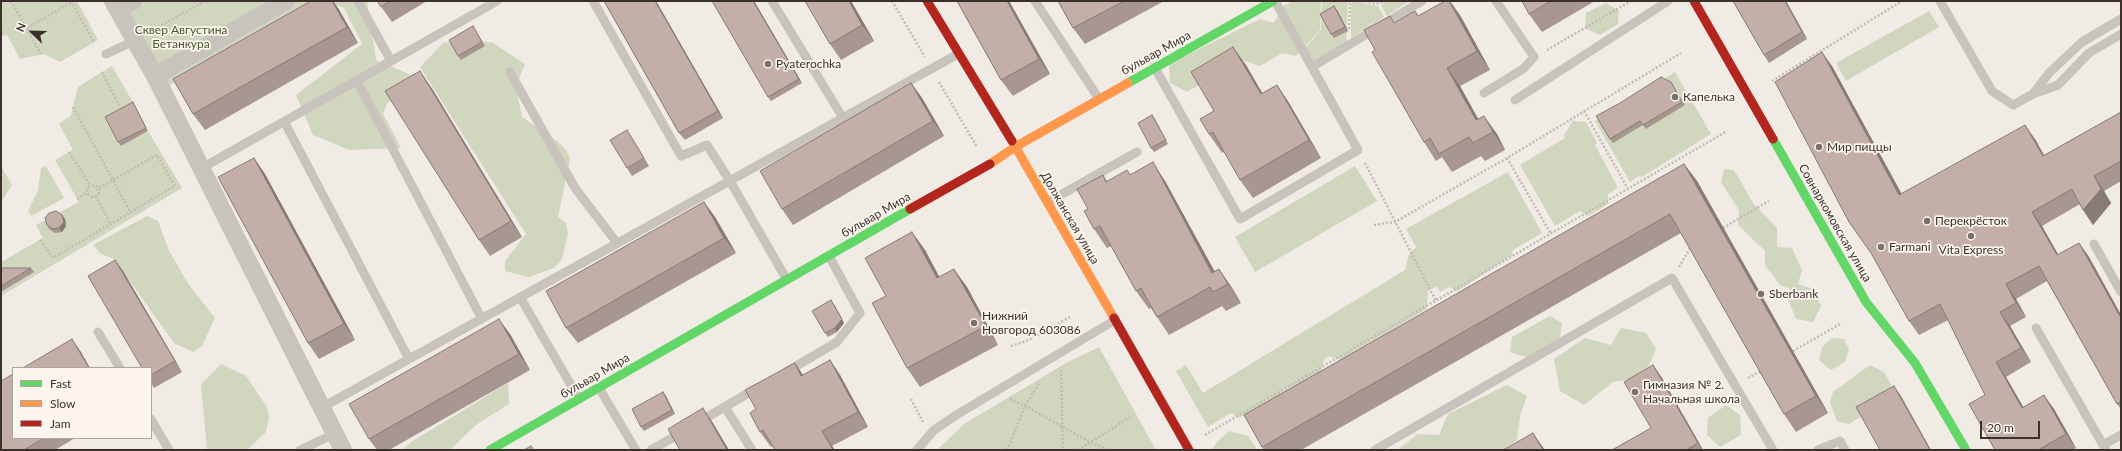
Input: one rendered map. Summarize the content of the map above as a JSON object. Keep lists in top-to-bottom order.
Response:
{
  "streets": {
    "street": ["бульвар Мира", "Должанская улица", "Совнаркомовская улица"]
  },
  "crossings": [
    ["бульвар Мира", "Должанская улица"]
  ],
  "parks": ["Сквер Августина Бетанкура"],
  "places": [
    "Pyaterochka",
    "Капелька",
    "Мир пиццы",
    "Перекрёсток",
    "Vita Express",
    "Farmani",
    "Sberbank",
    "Нижний Новгород 603086",
    "Гимназия № 2. Начальная школа"
  ],
  "legend": ["Fast", "Slow", "Jam"],
  "scale_bar": "20 m",
  "north": "top left"
}
